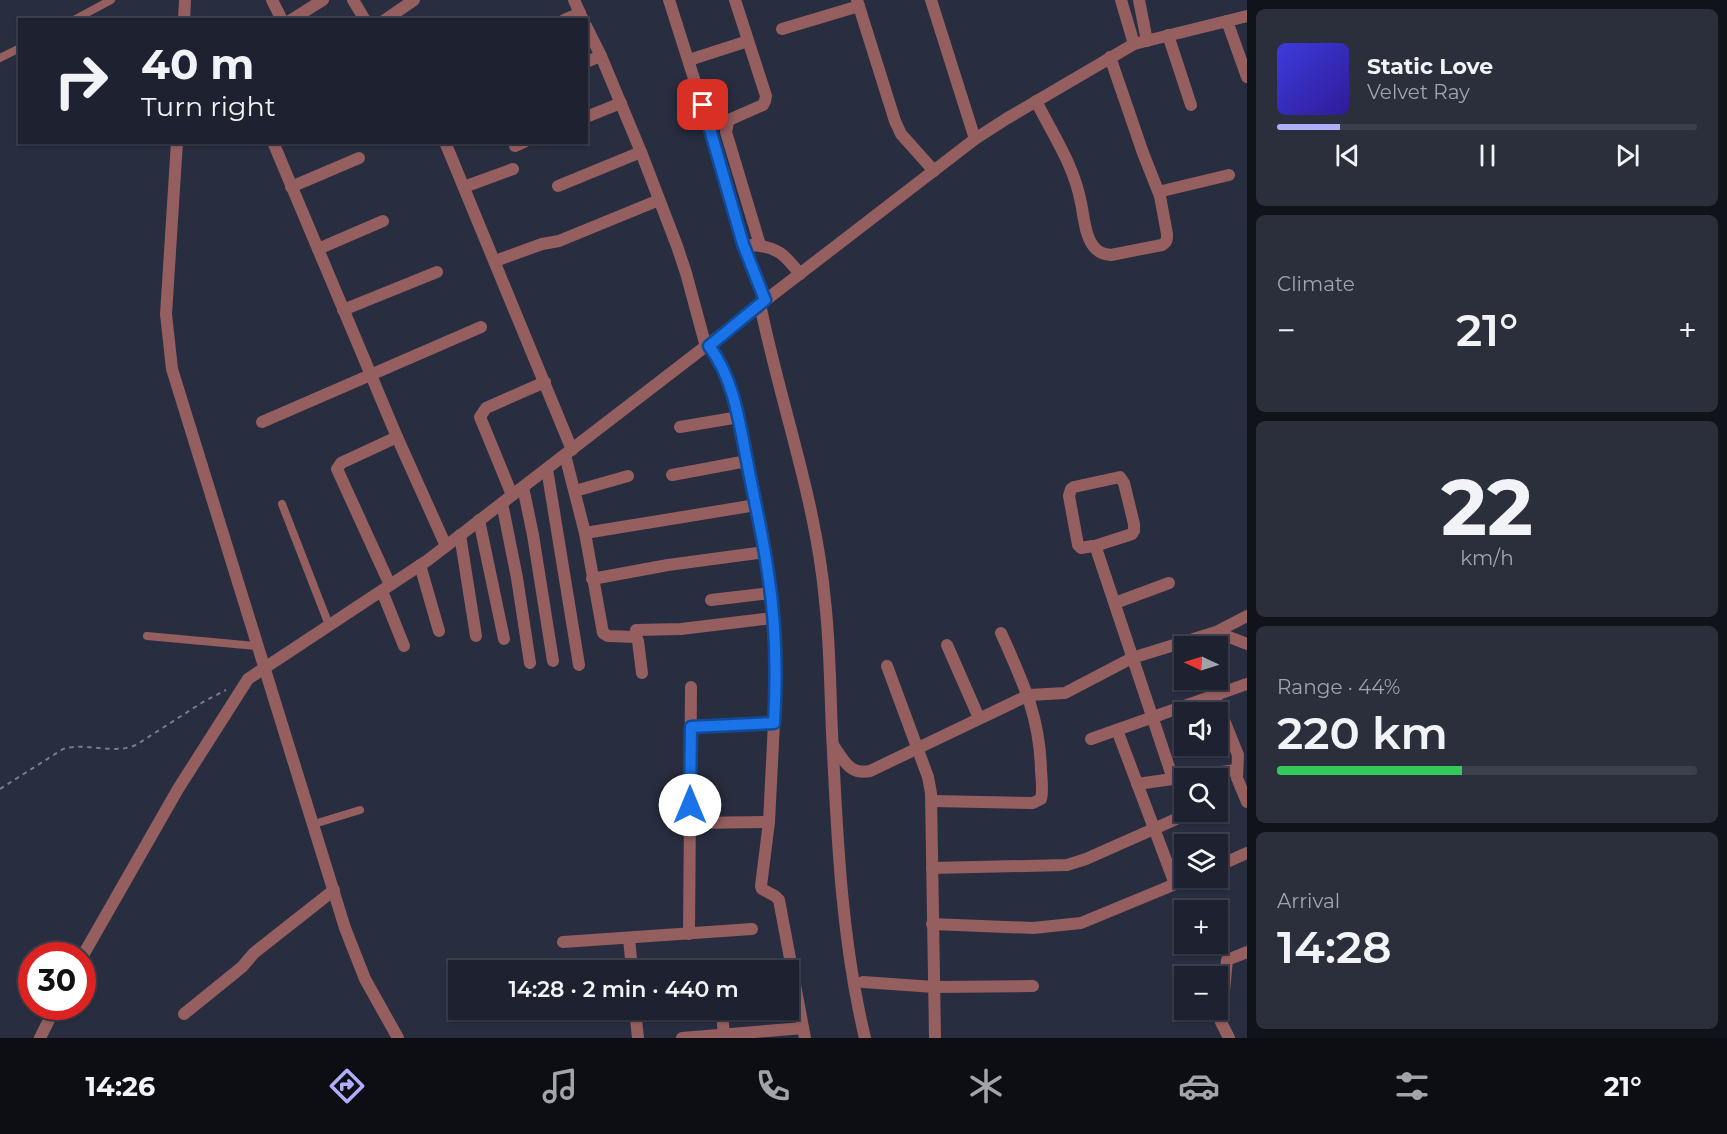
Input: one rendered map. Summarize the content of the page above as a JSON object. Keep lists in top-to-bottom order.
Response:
{
  "north": "left",
  "page": {
    "turn": ["40 m", "Turn right"],
    "song": ["Static Love", "Velvet Ray"],
    "tile": [
      "Climate",
      ["22", "km/h"],
      ["Range · 44%", "220 km"],
      ["Arrival", "14:28"]
    ],
    "heat": ["−", "21°", "+"],
    "map_buttons": ["+", "−"],
    "limit": "30",
    "trip": "14:28 · 2 min · 440 m",
    "tabs": ["14:26", "21°"]
  }
}
